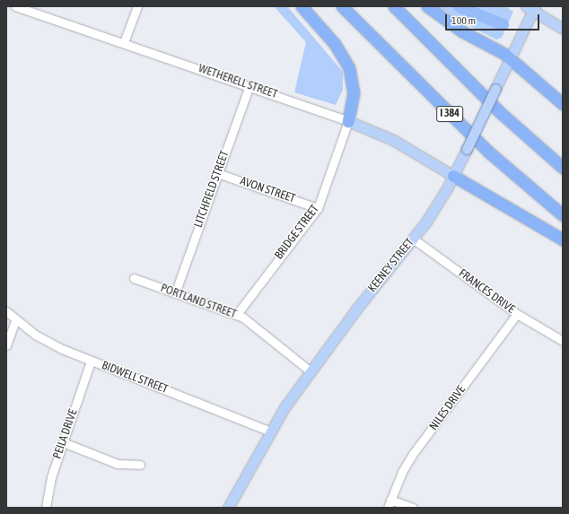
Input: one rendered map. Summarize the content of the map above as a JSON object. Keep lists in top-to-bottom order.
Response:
{
  "streets": {
    "highway": ["I 384"],
    "main road": ["WETHERELL STREET", "KEENEY STREET"],
    "street": [
      "LITCHFIELD STREET",
      "AVON STREET",
      "BRIDGE STREET",
      "FRANCES DRIVE",
      "PORTLAND STREET",
      "BIDWELL STREET",
      "NILES DRIVE",
      "PEILA DRIVE"
    ]
  },
  "crossings": [
    ["WETHERELL STREET", "LITCHFIELD STREET"],
    ["WETHERELL STREET", "BRIDGE STREET"],
    ["WETHERELL STREET", "KEENEY STREET"],
    ["LITCHFIELD STREET", "AVON STREET"],
    ["LITCHFIELD STREET", "PORTLAND STREET"],
    ["AVON STREET", "BRIDGE STREET"],
    ["BRIDGE STREET", "PORTLAND STREET"],
    ["KEENEY STREET", "FRANCES DRIVE"],
    ["KEENEY STREET", "PORTLAND STREET"],
    ["KEENEY STREET", "BIDWELL STREET"],
    ["FRANCES DRIVE", "NILES DRIVE"],
    ["BIDWELL STREET", "PEILA DRIVE"]
  ],
  "scale_bar": "100 m"
}
